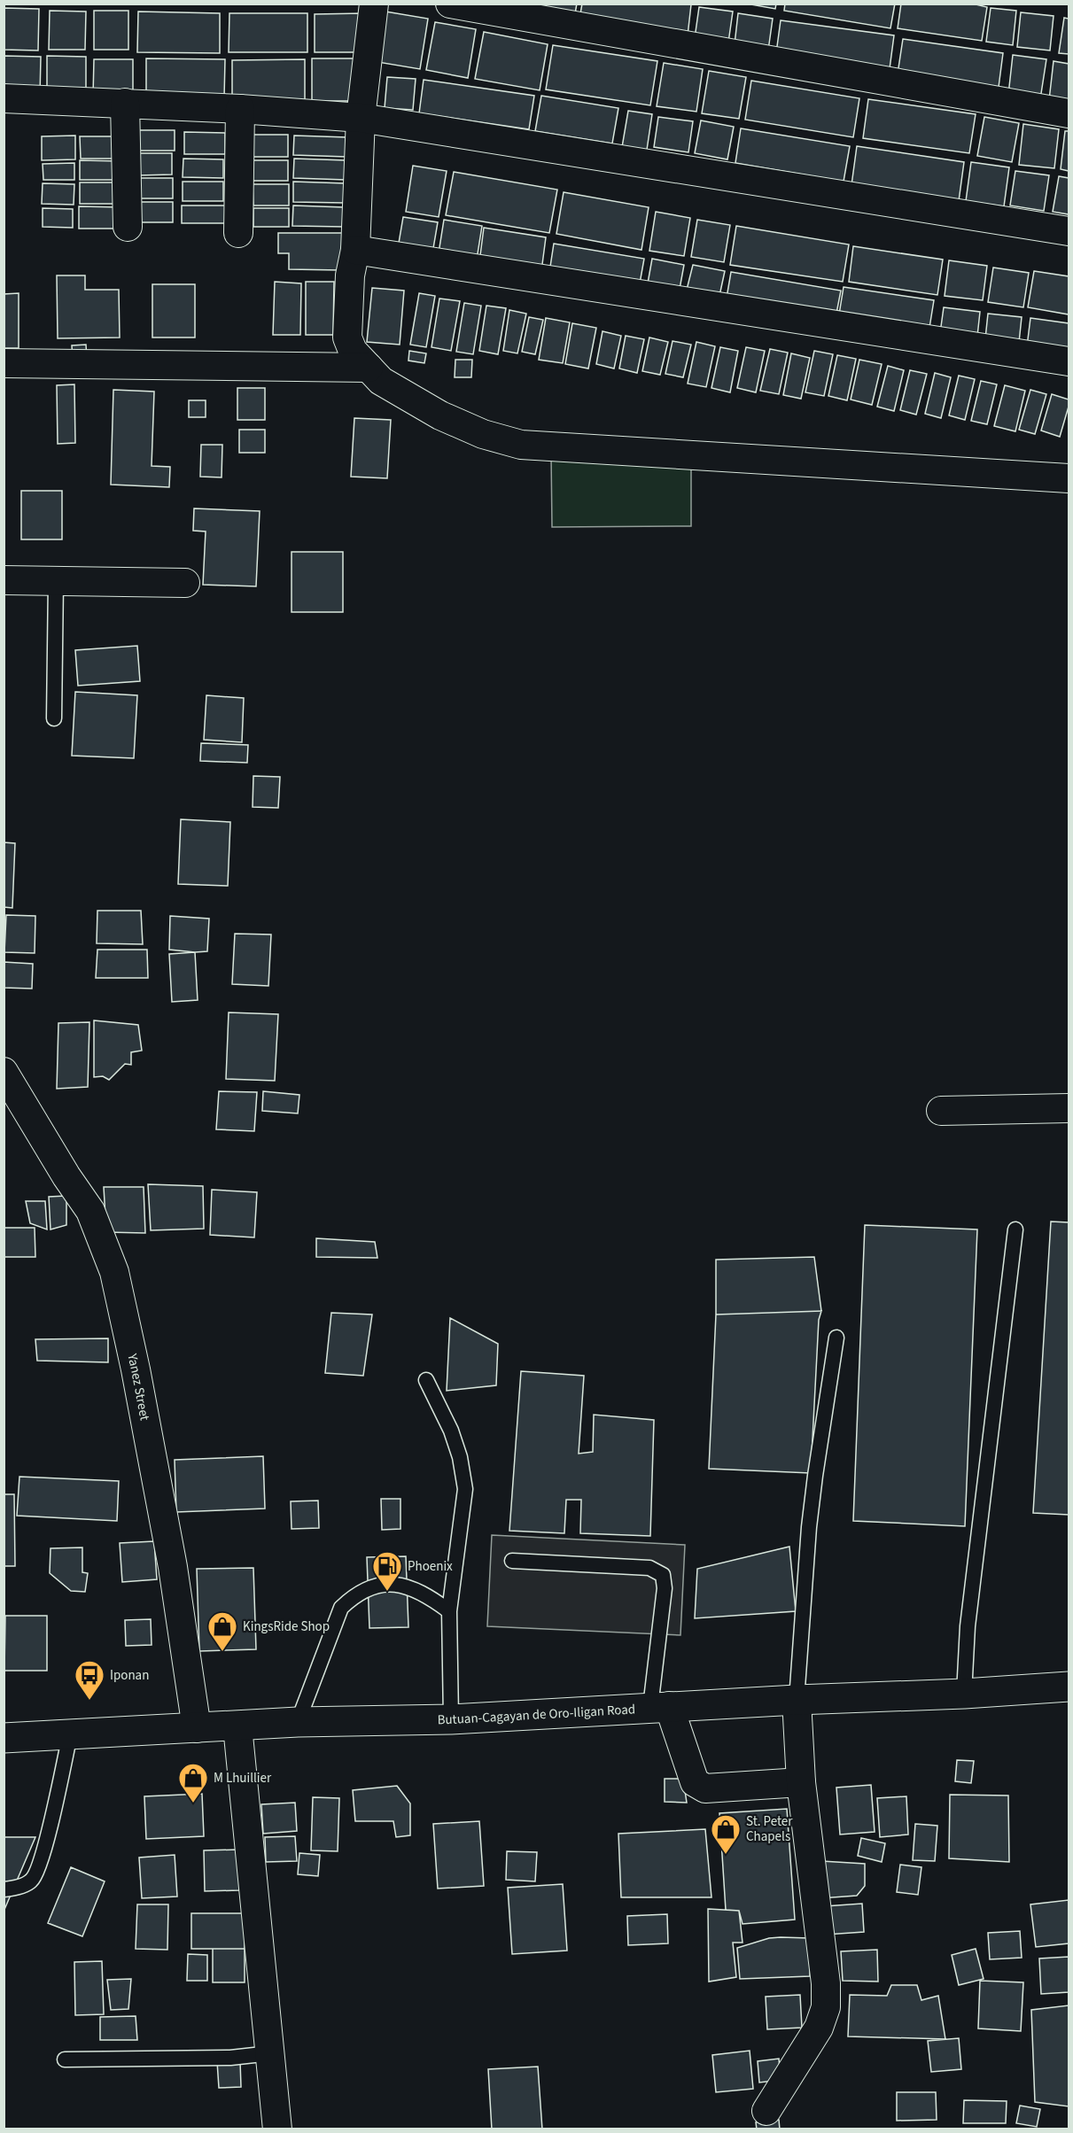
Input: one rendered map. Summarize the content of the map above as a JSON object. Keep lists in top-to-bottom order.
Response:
{
  "streets": {
    "highway": ["Butuan-Cagayan de Oro-Iligan Road"],
    "street": ["Yanez Street"]
  },
  "crossings": [
    ["Yanez Street", "Butuan-Cagayan de Oro-Iligan Road"]
  ],
  "places": {
    "fuel station": ["Phoenix"],
    "shop": ["KingsRide Shop", "M Lhuillier", "St. Peter Chapels"],
    "bus stop": ["Iponan"]
  }
}
